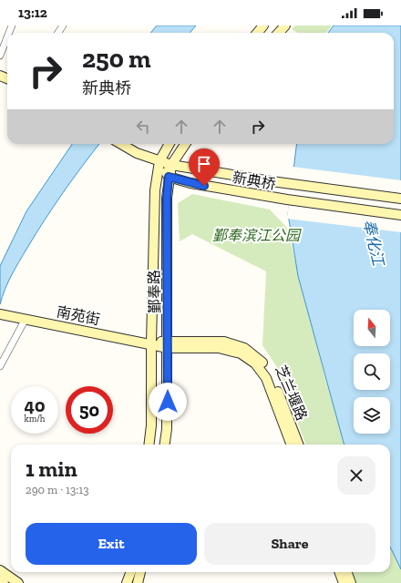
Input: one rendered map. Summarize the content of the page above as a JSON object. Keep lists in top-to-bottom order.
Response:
{
  "streets": {
    "main road": [
      "新典桥",
      "鄞奉路",
      "南苑街",
      "芝兰堰路"
    ]
  },
  "crossings": [
    ["新典桥", "鄞奉路"],
    ["鄞奉路", "南苑街"],
    ["鄞奉路", "芝兰堰路"],
    ["南苑街", "芝兰堰路"]
  ],
  "water": ["奉化江"],
  "parks": ["鄞奉滨江公园"],
  "north": "top",
  "page": {
    "status": "13:12",
    "turn": ["250 m", "新典桥"],
    "speed": "40 km/h",
    "limit": "50",
    "heading": ["1 min", "290 m · 13:13"],
    "buttons": ["Exit", "Share"]
  }
}
